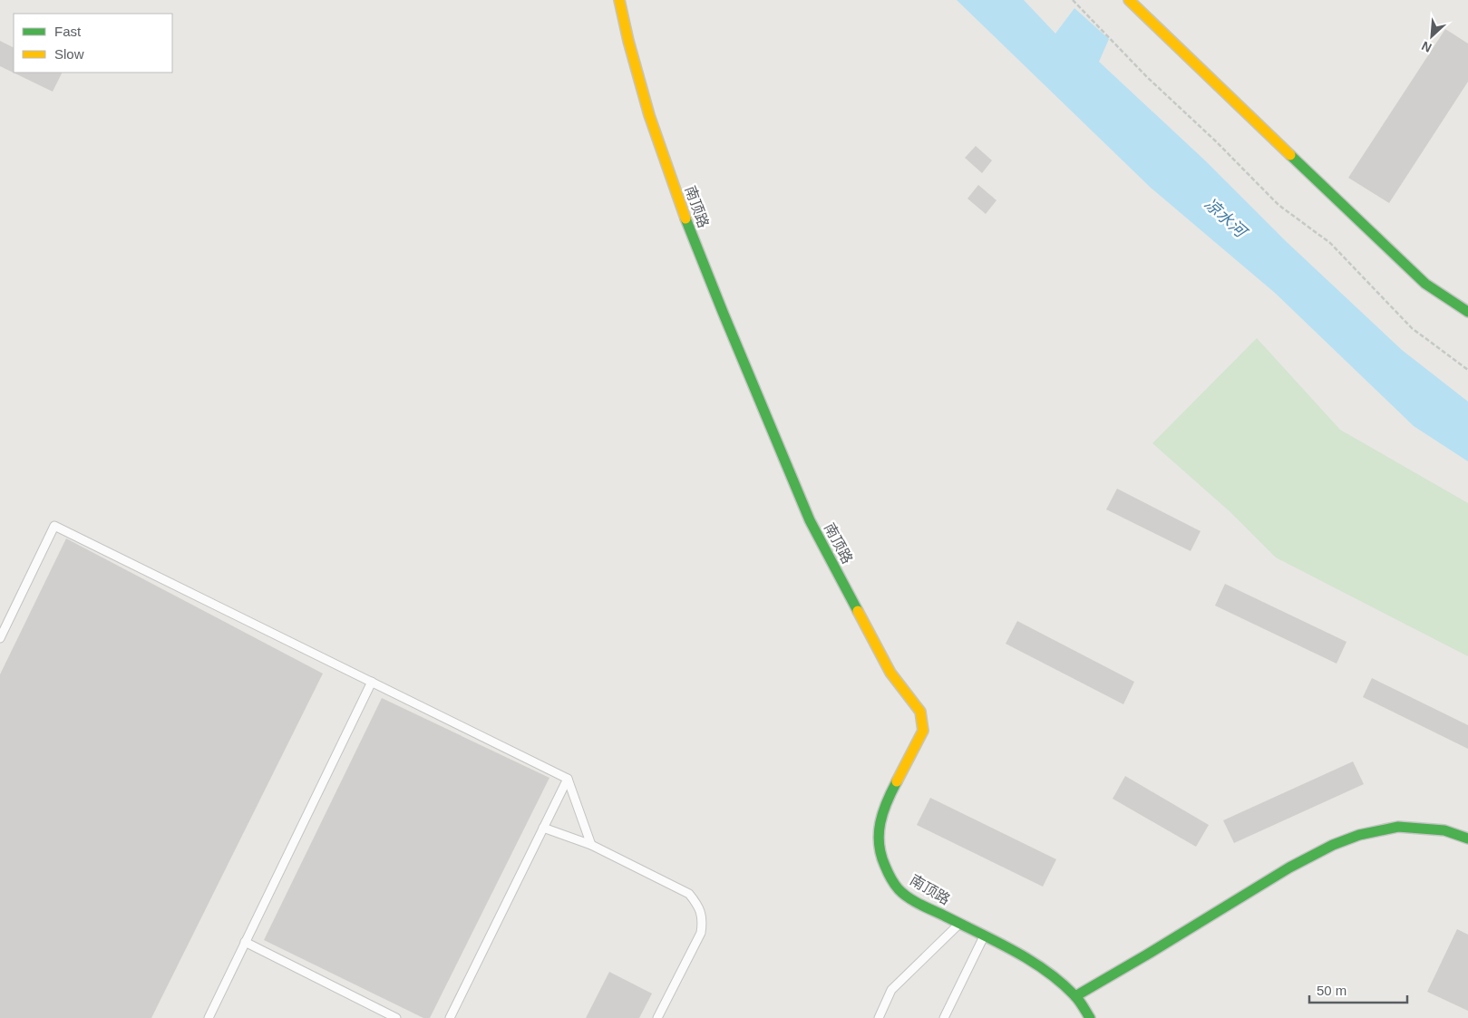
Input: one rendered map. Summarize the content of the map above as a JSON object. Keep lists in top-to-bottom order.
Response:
{
  "streets": {
    "street": ["南顶路"]
  },
  "water": ["凉水河"],
  "legend": ["Fast", "Slow"],
  "scale_bar": "50 m",
  "north": "bottom left"
}
